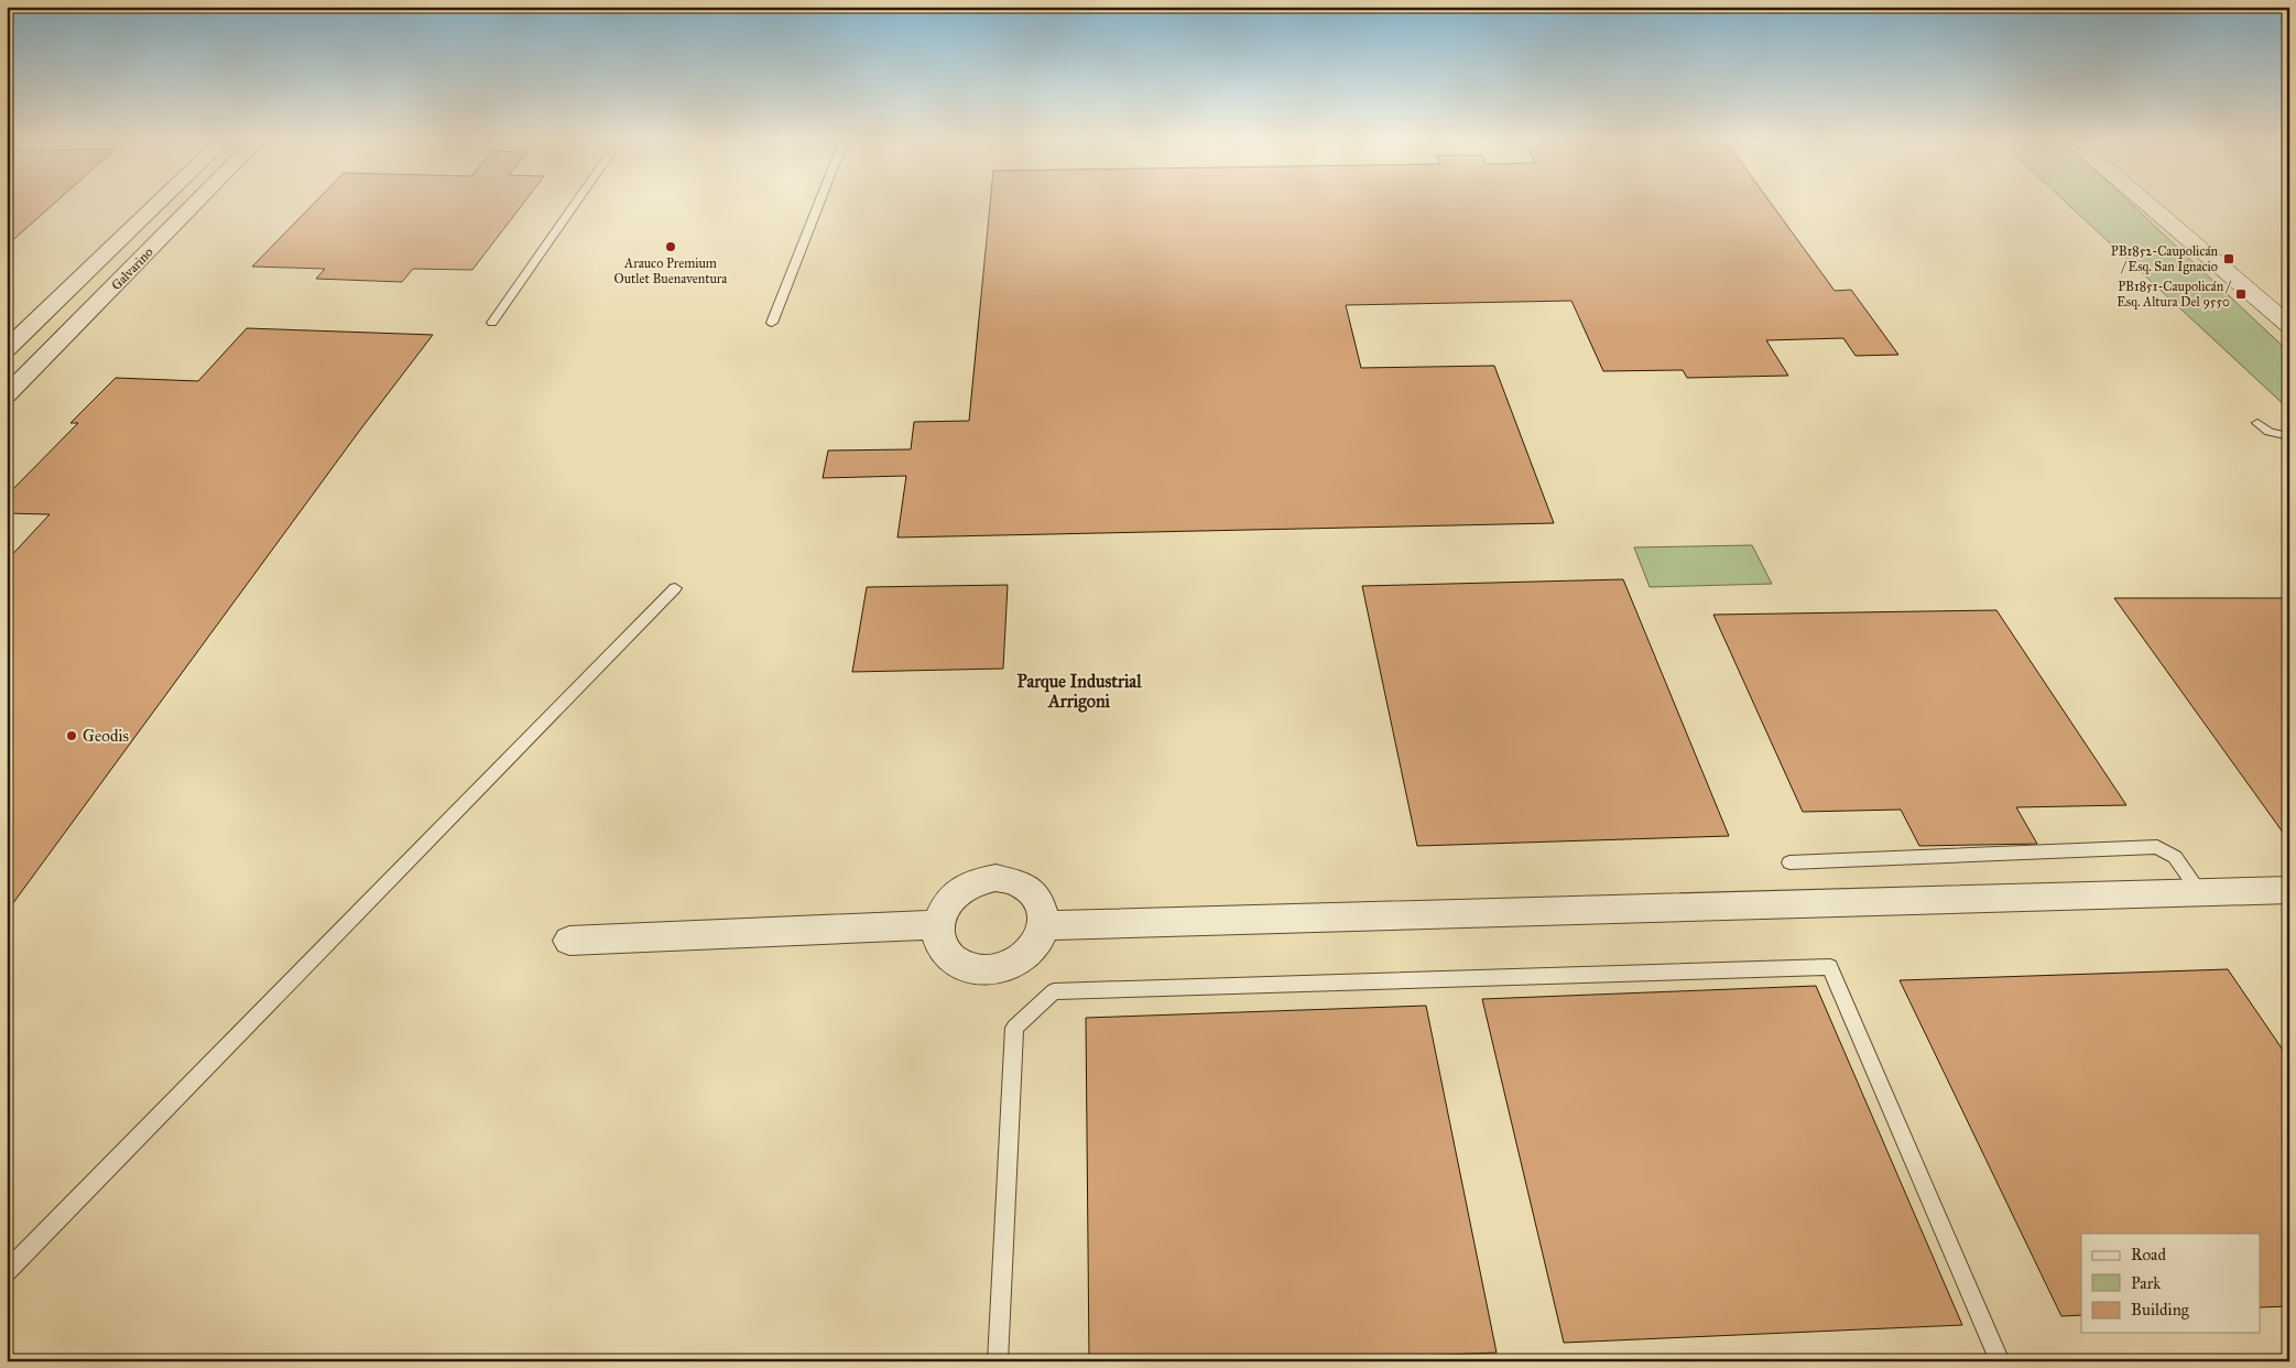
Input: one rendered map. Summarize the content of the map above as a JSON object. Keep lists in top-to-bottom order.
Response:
{
  "streets": {
    "street": ["Galvarino"]
  },
  "districts": ["Parque Industrial Arrigoni"],
  "places": {
    "other": ["Arauco Premium Outlet Buenaventura", "Geodis"],
    "transit": ["PB1852-Caupolicán / Esq. San Ignacio", "PB1851-Caupolicán / Esq. Altura Del 9550"]
  },
  "legend": ["Road", "Park", "Building"]
}
